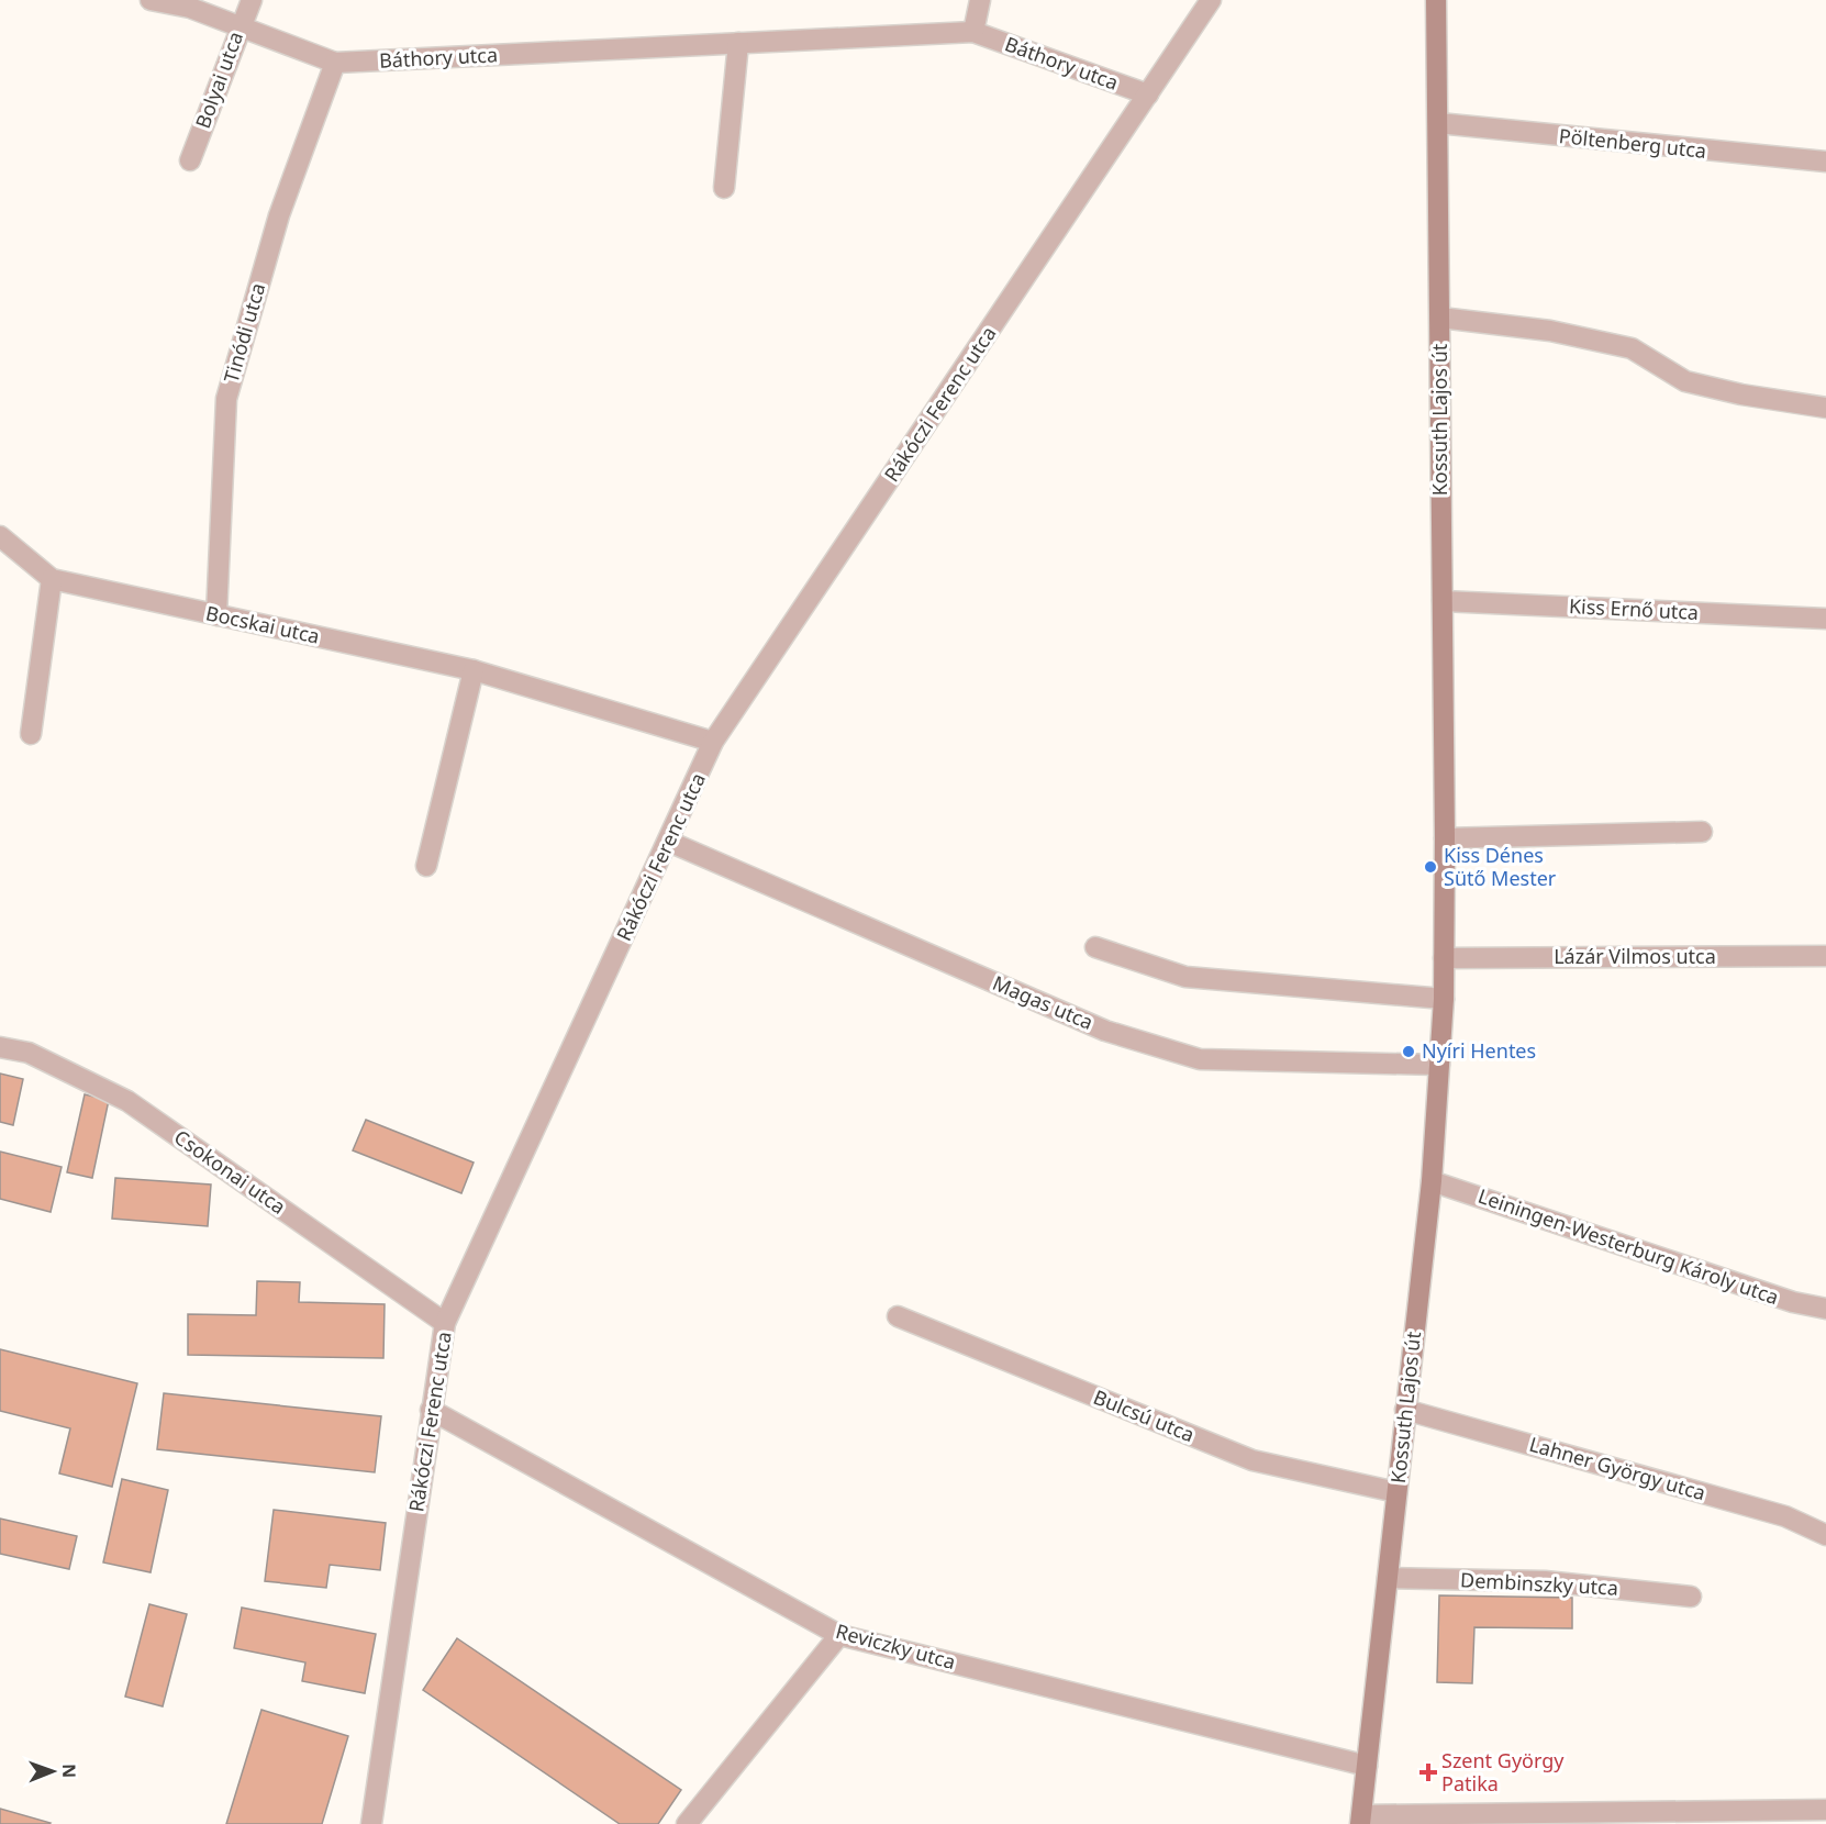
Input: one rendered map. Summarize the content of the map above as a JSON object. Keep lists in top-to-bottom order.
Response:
{
  "streets": {
    "main road": ["Kossuth Lajos út"],
    "street": [
      "Báthory utca",
      "Bolyai utca",
      "Pöltenberg utca",
      "Tinódi utca",
      "Rákóczi Ferenc utca",
      "Kiss Ernő utca",
      "Bocskai utca",
      "Lázár Vilmos utca",
      "Magas utca",
      "Csokonai utca",
      "Leiningen-Westerburg Károly utca",
      "Bulcsú utca",
      "Lahner György utca",
      "Dembinszky utca",
      "Reviczky utca"
    ]
  },
  "crossings": [
    ["Báthory utca", "Bolyai utca"],
    ["Báthory utca", "Tinódi utca"],
    ["Báthory utca", "Rákóczi Ferenc utca"],
    ["Pöltenberg utca", "Kossuth Lajos út"],
    ["Tinódi utca", "Bocskai utca"],
    ["Rákóczi Ferenc utca", "Bocskai utca"],
    ["Rákóczi Ferenc utca", "Magas utca"],
    ["Rákóczi Ferenc utca", "Csokonai utca"],
    ["Rákóczi Ferenc utca", "Reviczky utca"],
    ["Kossuth Lajos út", "Kiss Ernő utca"],
    ["Kossuth Lajos út", "Lázár Vilmos utca"],
    ["Kossuth Lajos út", "Magas utca"],
    ["Kossuth Lajos út", "Leiningen-Westerburg Károly utca"],
    ["Kossuth Lajos út", "Bulcsú utca"],
    ["Kossuth Lajos út", "Lahner György utca"],
    ["Kossuth Lajos út", "Dembinszky utca"],
    ["Kossuth Lajos út", "Reviczky utca"]
  ],
  "places": {
    "other": ["Kiss Dénes Sütő Mester", "Nyíri Hentes"],
    "health": ["Szent György Patika"]
  },
  "north": "right"
}
